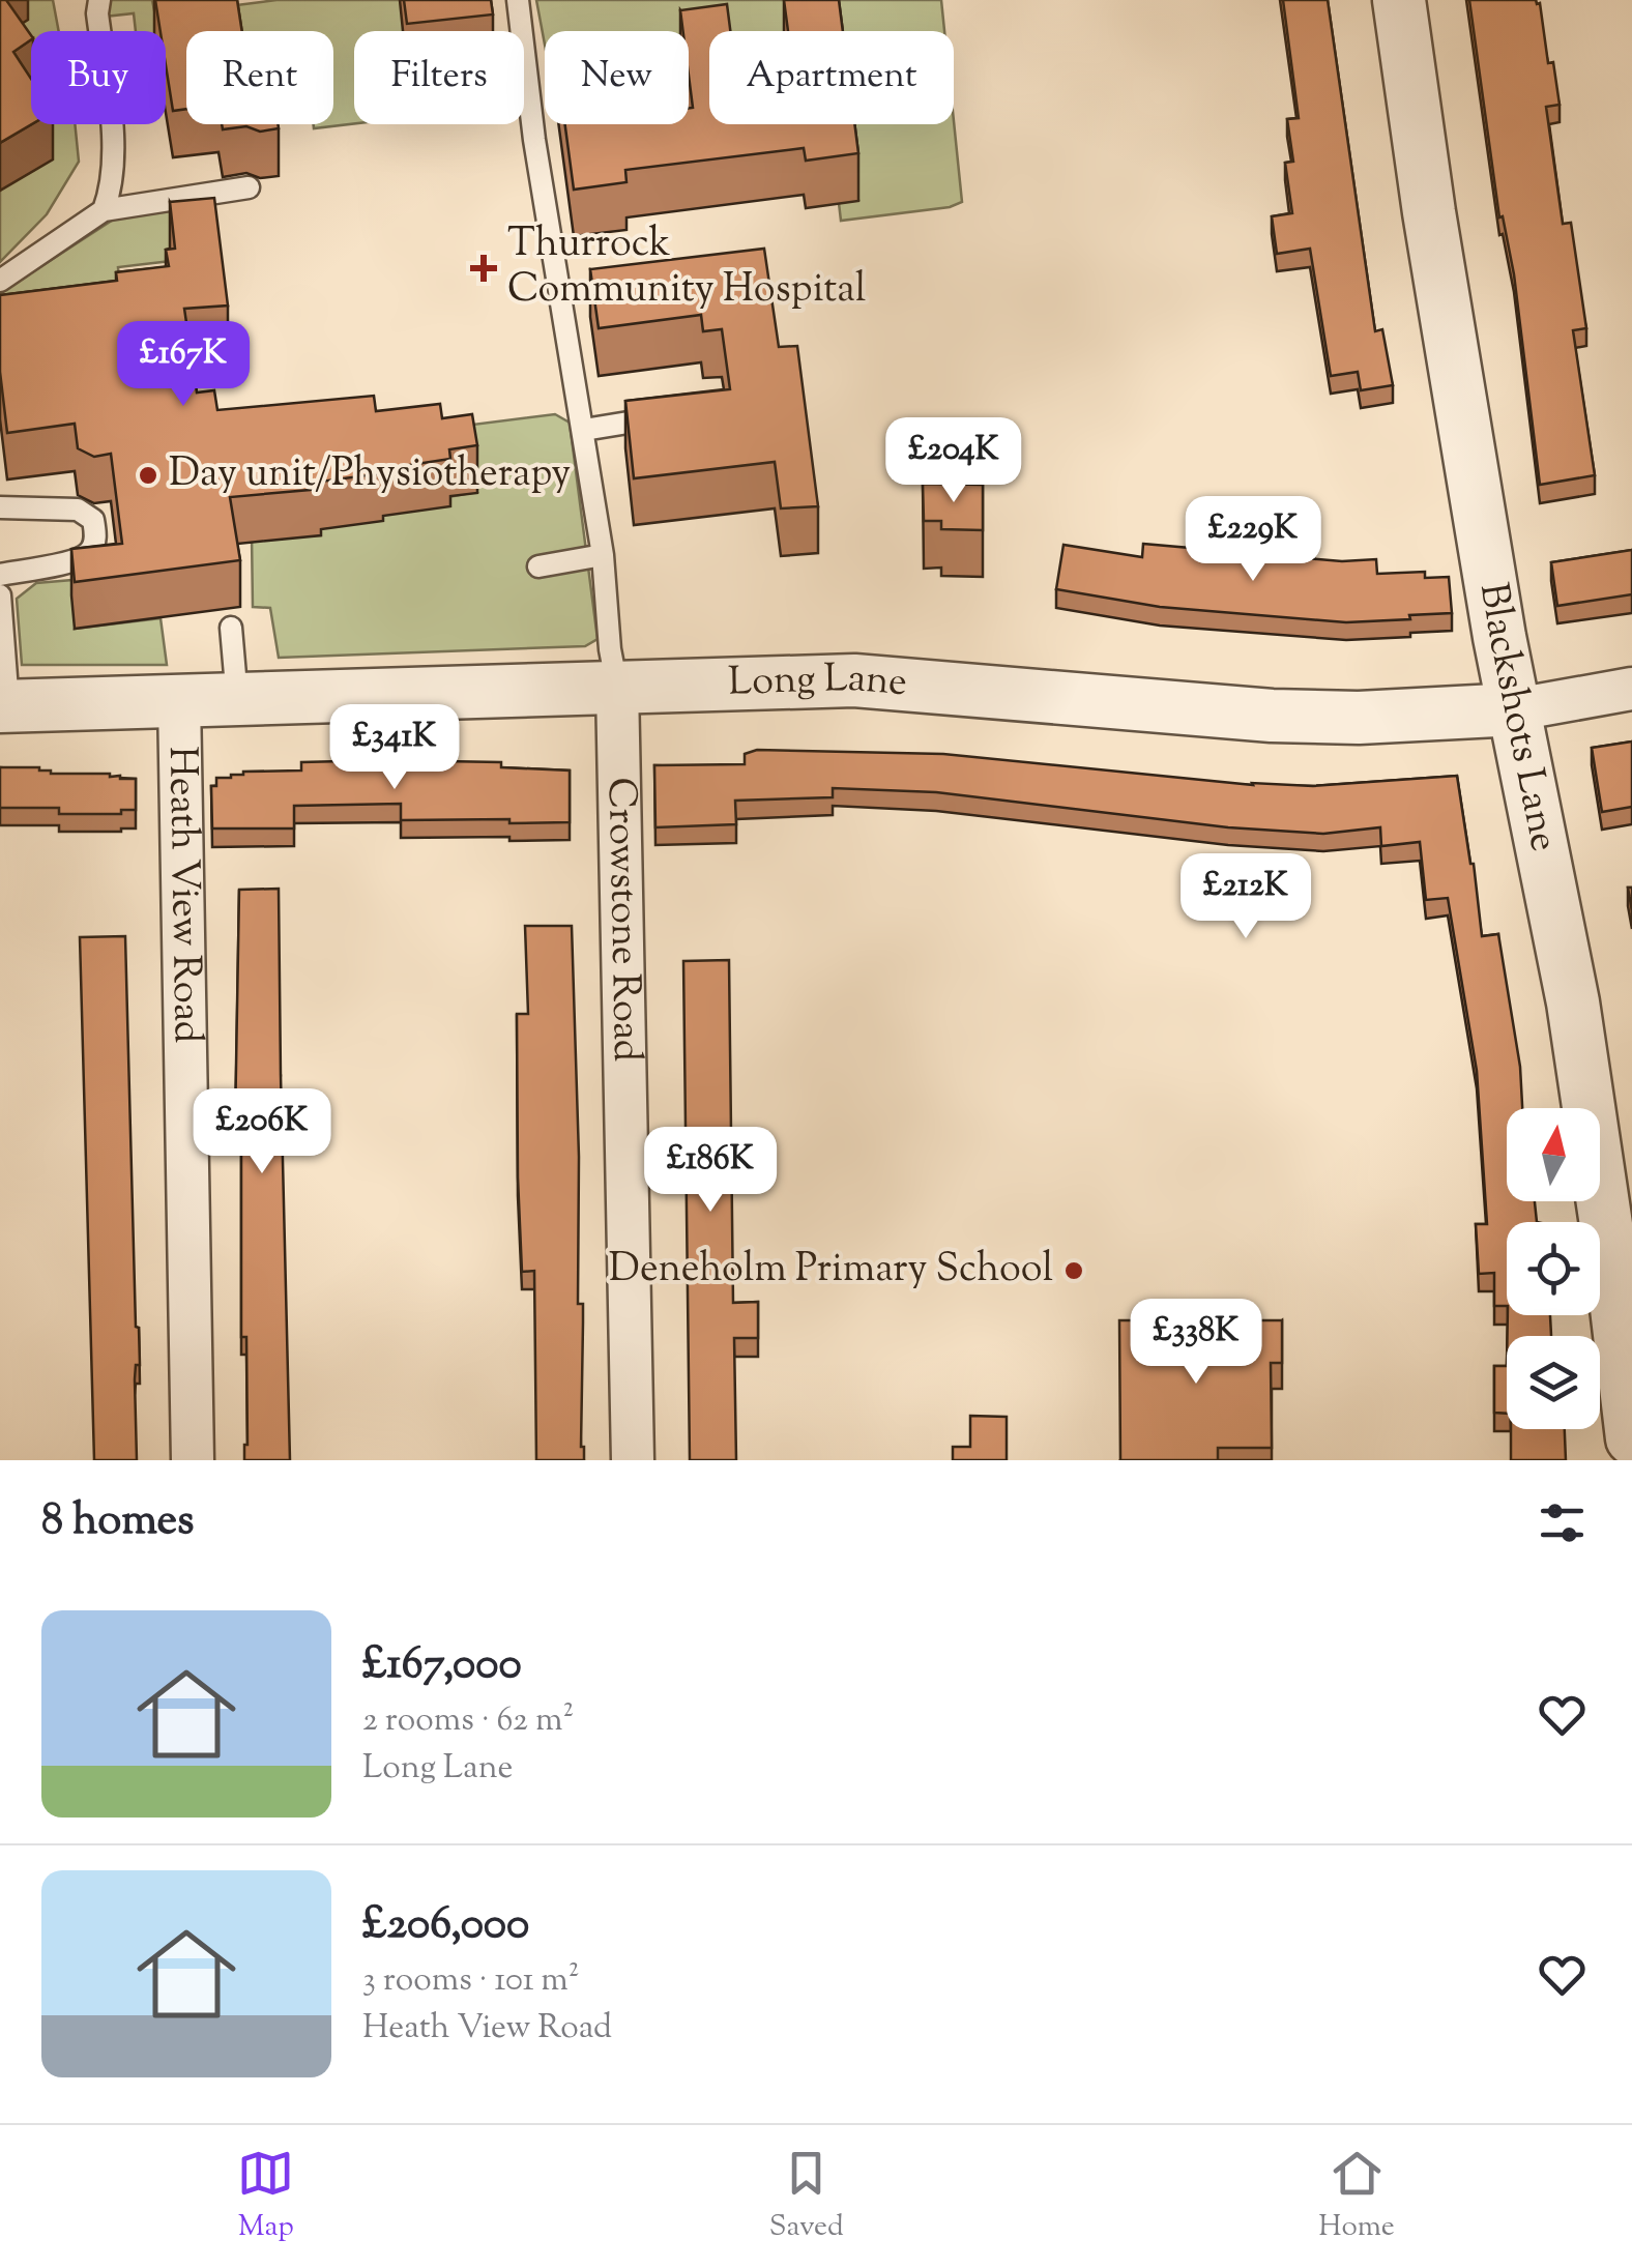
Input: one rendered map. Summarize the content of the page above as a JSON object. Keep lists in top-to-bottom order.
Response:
{
  "streets": {
    "street": [
      "Long Lane",
      "Blackshots Lane",
      "Heath View Road",
      "Crowstone Road"
    ]
  },
  "crossings": [
    ["Long Lane", "Blackshots Lane"],
    ["Long Lane", "Heath View Road"],
    ["Long Lane", "Crowstone Road"]
  ],
  "places": {
    "health": ["Thurrock Community Hospital"],
    "other": ["Day unit/Physiotherapy", "Deneholm Primary School"]
  },
  "north": "top",
  "page": {
    "chip": [
      "Buy",
      "Rent",
      "Filters",
      "New",
      "Apartment"
    ],
    "price": [
      "£167K",
      "£204K",
      "£229K",
      "£341K",
      "£212K",
      "£206K",
      "£186K",
      "£338K"
    ],
    "heading": "8 homes",
    "list": [
      {
        "name": "£167,000",
        "note": "2 rooms · 62 m² · Long Lane"
      },
      {
        "name": "£206,000",
        "note": "3 rooms · 101 m² · Heath View Road"
      }
    ],
    "tabs": ["Map", "Saved", "Home"]
  }
}
